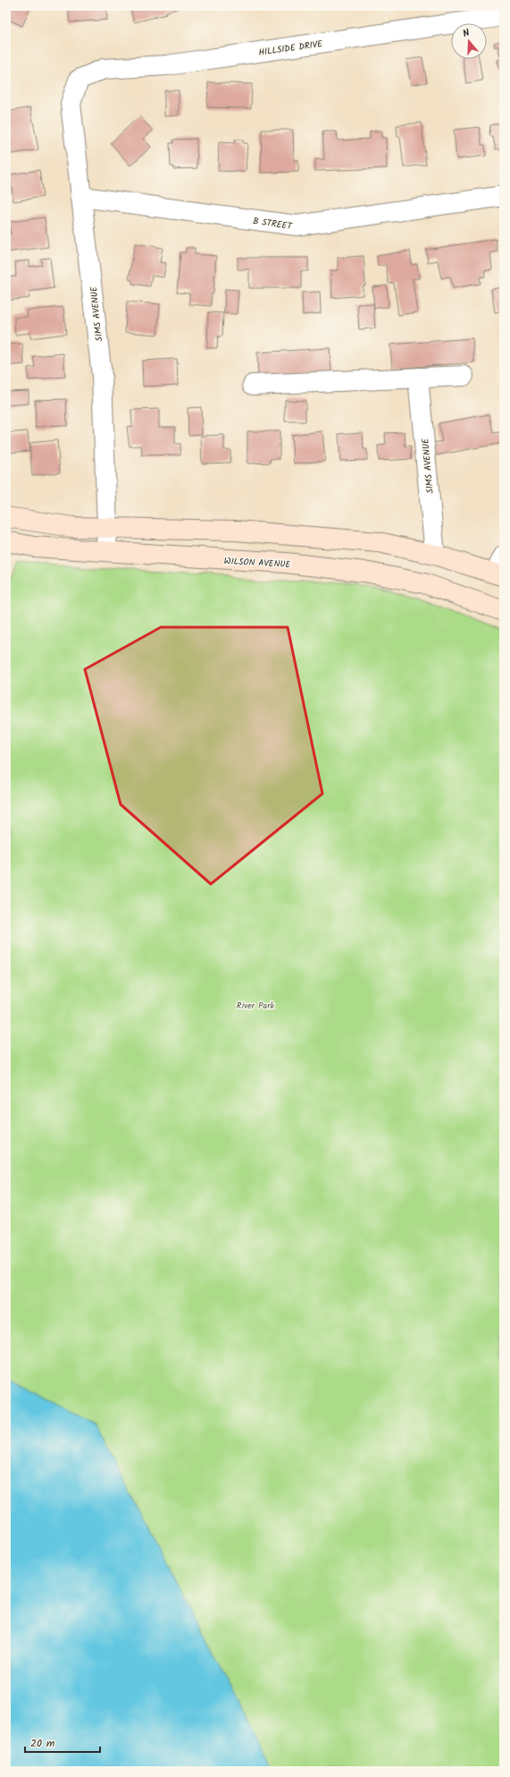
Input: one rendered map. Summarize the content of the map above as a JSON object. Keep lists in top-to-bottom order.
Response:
{
  "streets": {
    "main road": ["WILSON AVENUE"],
    "street": ["HILLSIDE DRIVE", "B STREET", "SIMS AVENUE"]
  },
  "crossings": [
    ["HILLSIDE DRIVE", "SIMS AVENUE"],
    ["B STREET", "SIMS AVENUE"],
    ["SIMS AVENUE", "WILSON AVENUE"]
  ],
  "parks": ["River Park"],
  "scale_bar": "20 m",
  "north": "top"
}
